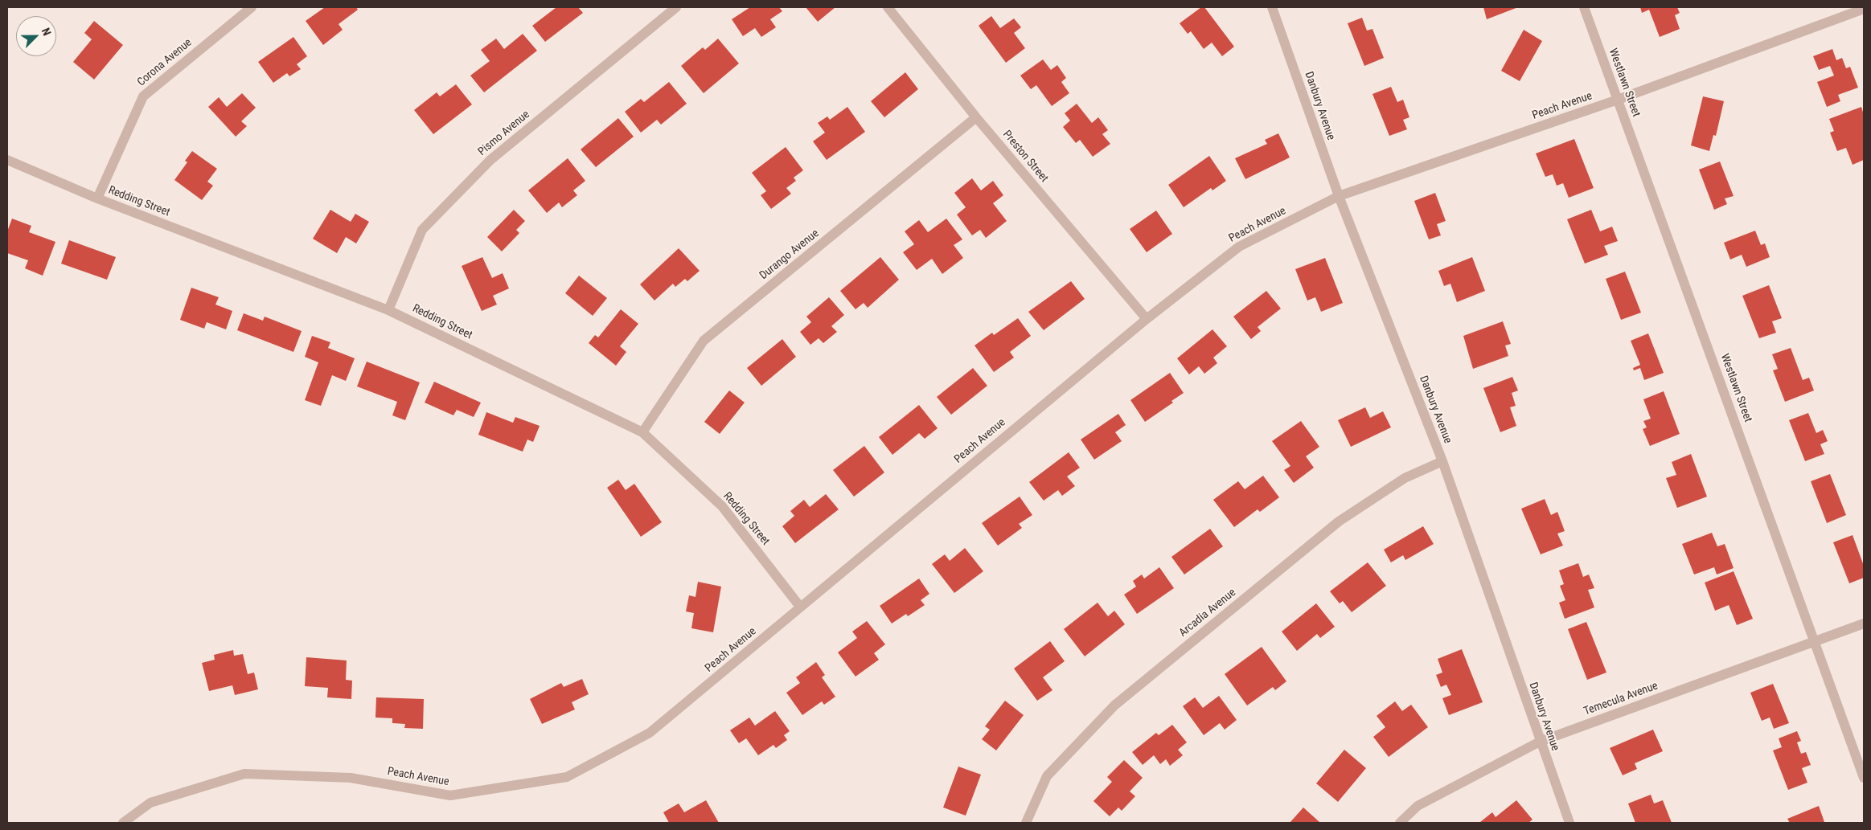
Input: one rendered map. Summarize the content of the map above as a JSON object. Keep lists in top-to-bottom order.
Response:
{
  "streets": {
    "street": [
      "Corona Avenue",
      "Westlawn Street",
      "Danbury Avenue",
      "Peach Avenue",
      "Pismo Avenue",
      "Preston Street",
      "Redding Street",
      "Durango Avenue",
      "Arcadia Avenue",
      "Temecula Avenue"
    ]
  },
  "crossings": [
    ["Corona Avenue", "Redding Street"],
    ["Westlawn Street", "Peach Avenue"],
    ["Westlawn Street", "Temecula Avenue"],
    ["Danbury Avenue", "Peach Avenue"],
    ["Danbury Avenue", "Arcadia Avenue"],
    ["Danbury Avenue", "Temecula Avenue"],
    ["Peach Avenue", "Preston Street"],
    ["Peach Avenue", "Redding Street"],
    ["Pismo Avenue", "Redding Street"],
    ["Preston Street", "Durango Avenue"],
    ["Redding Street", "Durango Avenue"]
  ],
  "north": "top right"
}
